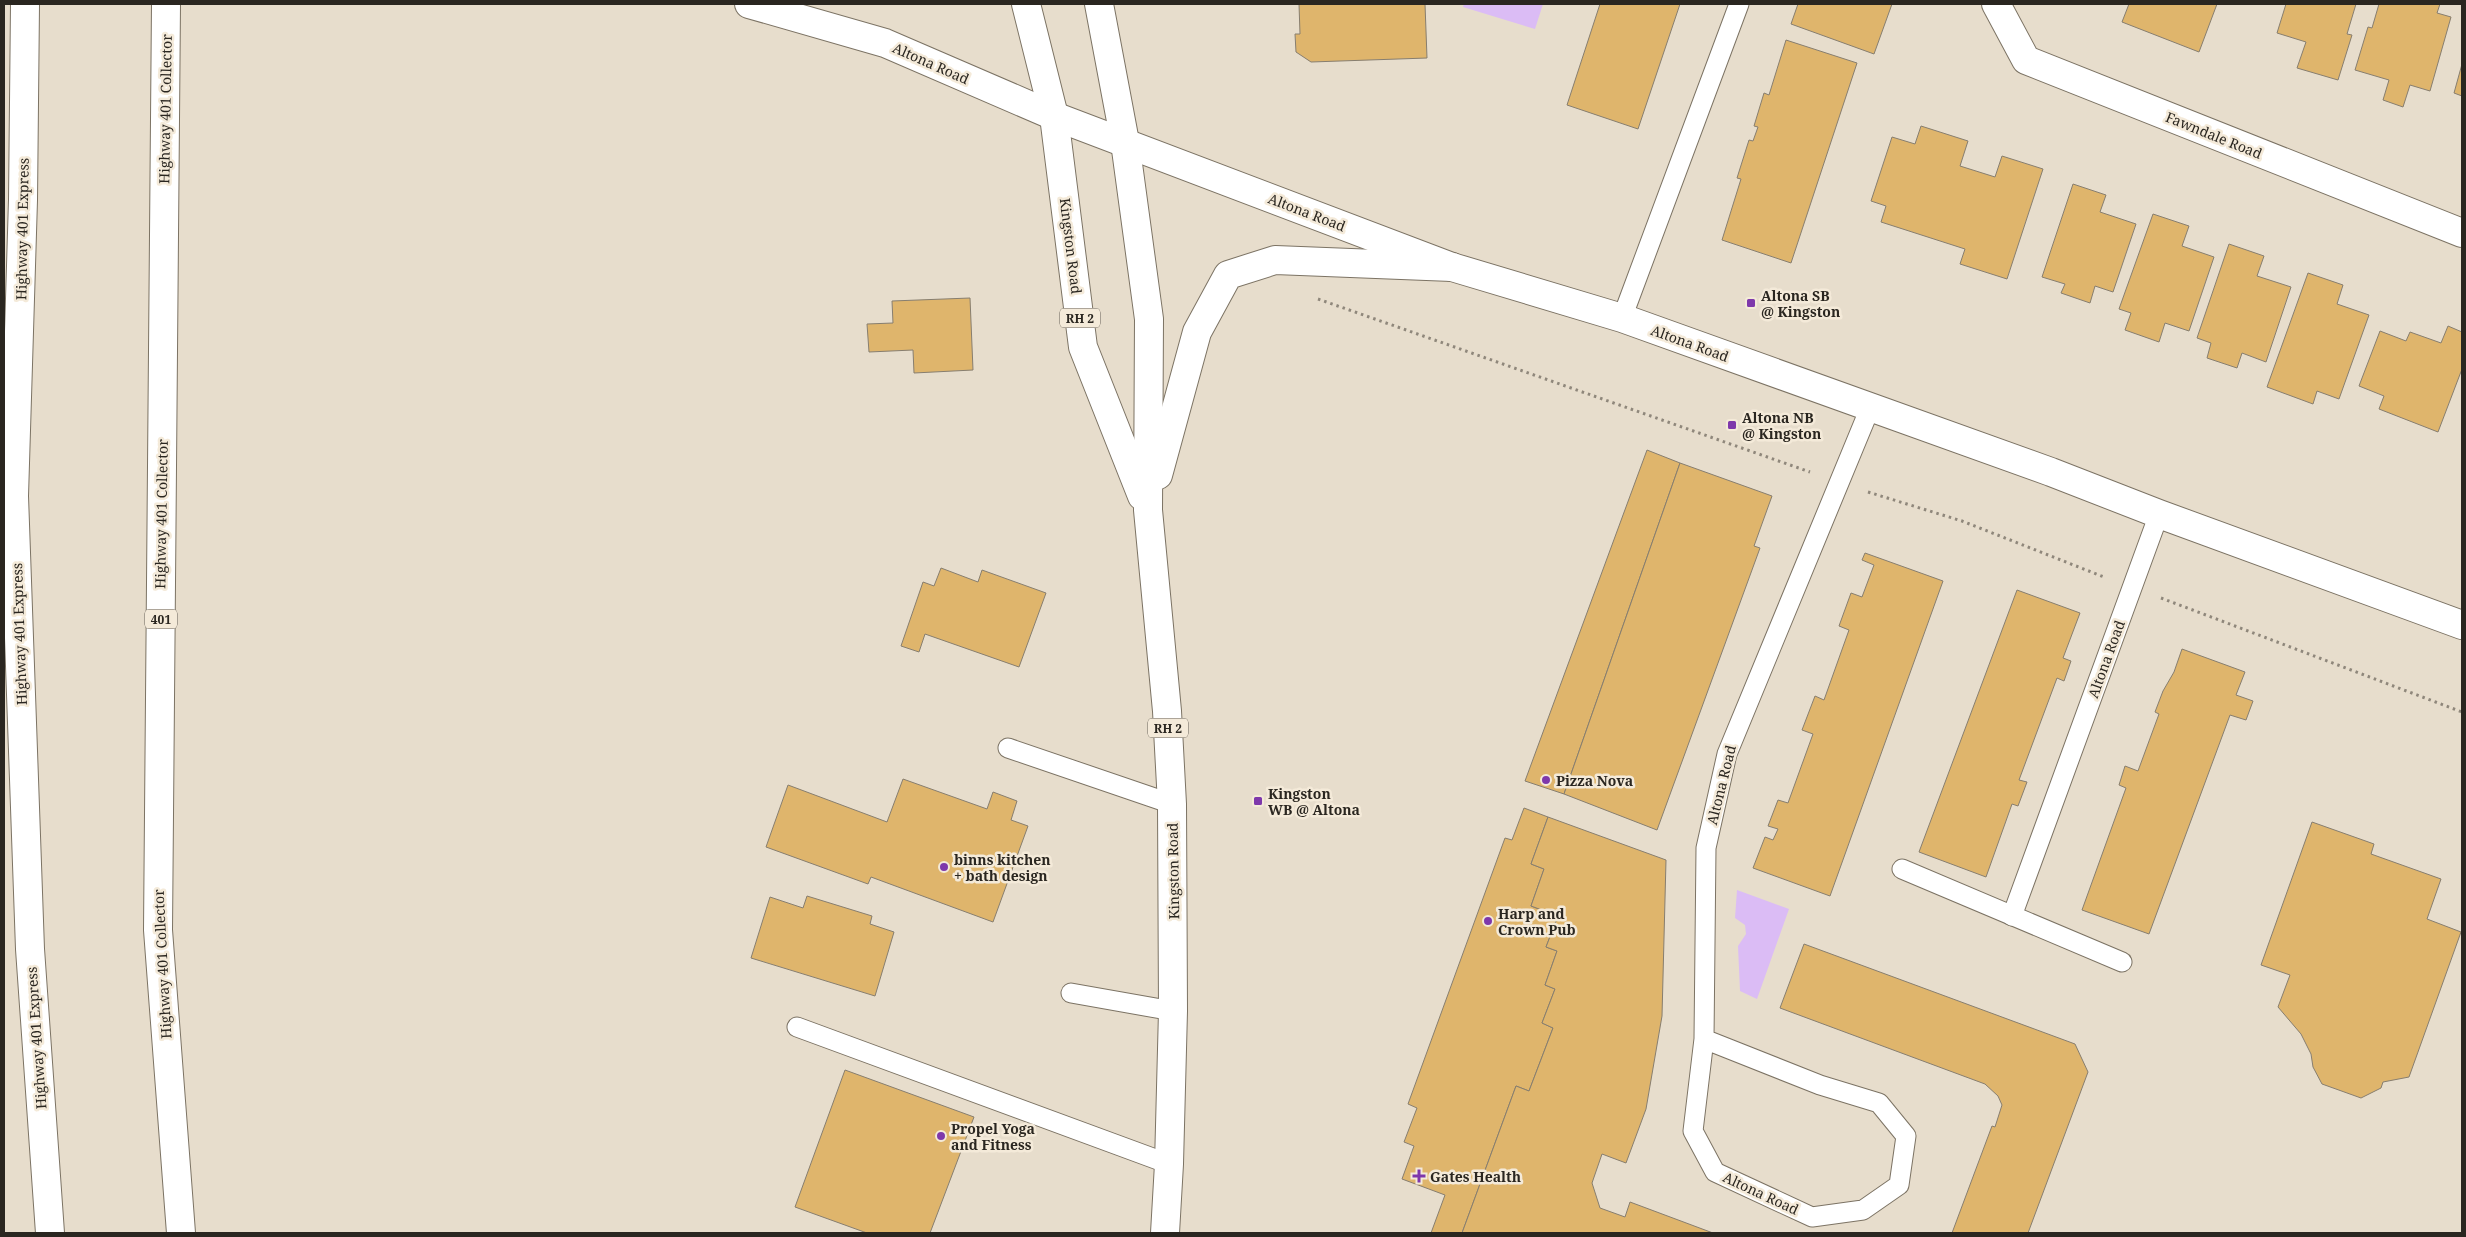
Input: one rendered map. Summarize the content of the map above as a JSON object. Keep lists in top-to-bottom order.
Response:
{
  "streets": {
    "main road": [
      "Altona Road",
      "Highway 401 Collector",
      "Fawndale Road",
      "Highway 401 Express",
      "Kingston Road",
      "RH 2",
      "401"
    ]
  },
  "crossings": [
    ["Altona Road", "Kingston Road"]
  ],
  "places": {
    "transit": ["Altona SB @ Kingston", "Altona NB @ Kingston", "Kingston WB @ Altona"],
    "other": [
      "Pizza Nova",
      "binns kitchen + bath design",
      "Harp and Crown Pub",
      "Propel Yoga and Fitness"
    ],
    "health": ["Gates Health"]
  }
}
